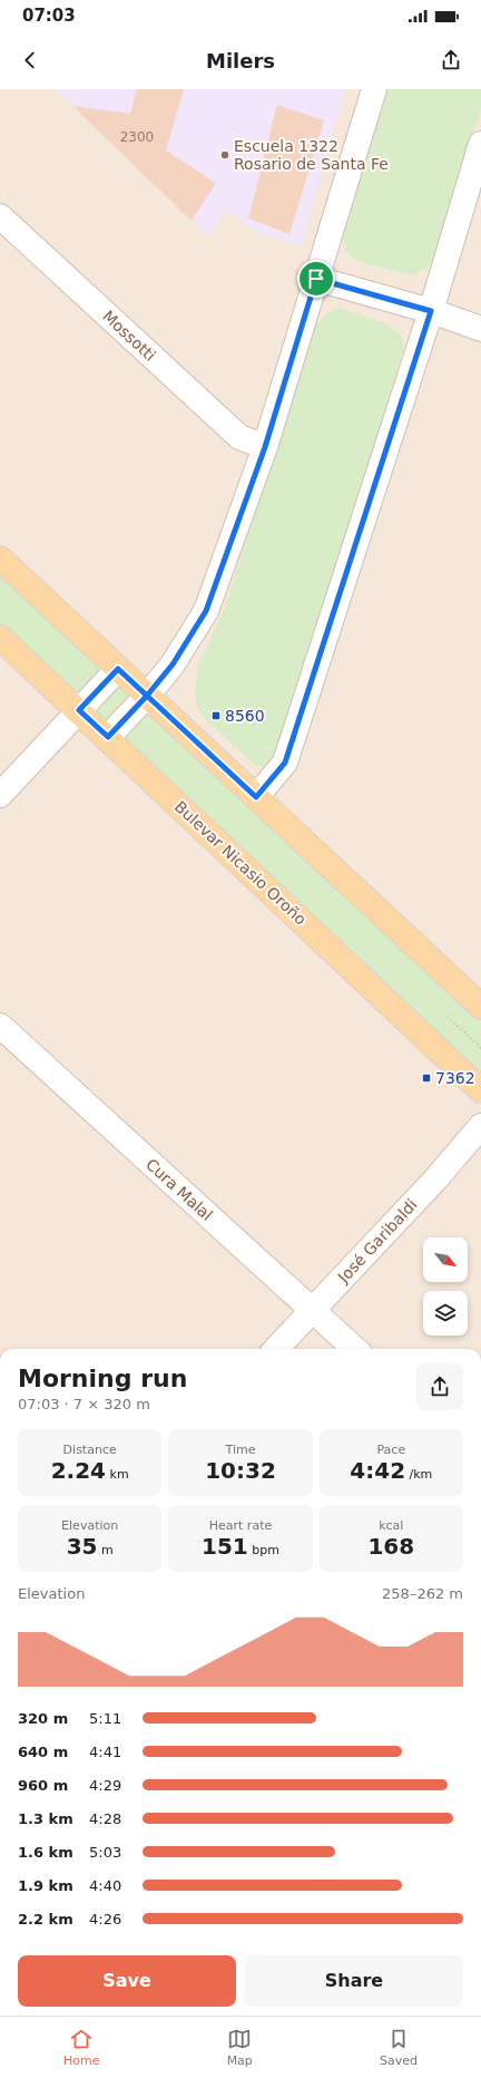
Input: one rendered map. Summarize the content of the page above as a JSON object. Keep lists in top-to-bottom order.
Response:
{
  "streets": {
    "main road": ["Bulevar Nicasio Oroño"],
    "street": ["Mossotti", "Cura Malal", "José Garibaldi"]
  },
  "crossings": [
    ["Cura Malal", "José Garibaldi"]
  ],
  "places": {
    "other": ["Escuela 1322 Rosario de Santa Fe"],
    "transit": ["8560", "7362"]
  },
  "house_numbers": ["2300"],
  "north": "bottom right",
  "page": {
    "status": "07:03",
    "header": "Milers",
    "heading": ["Morning run", "07:03 · 7 × 320 m"],
    "stats": [
      ["Distance", "2.24 km"],
      ["Time", "10:32"],
      ["Pace", "4:42 /km"],
      ["Elevation", "35 m"],
      ["Heart rate", "151 bpm"],
      ["kcal", "168"]
    ],
    "chart": ["Elevation", "258–262 m"],
    "list": [
      {
        "name": "320 m",
        "note": "5:11"
      },
      {
        "name": "640 m",
        "note": "4:41"
      },
      {
        "name": "960 m",
        "note": "4:29"
      },
      {
        "name": "1.3 km",
        "note": "4:28"
      },
      {
        "name": "1.6 km",
        "note": "5:03"
      },
      {
        "name": "1.9 km",
        "note": "4:40"
      },
      {
        "name": "2.2 km",
        "note": "4:26"
      }
    ],
    "buttons": ["Save", "Share"],
    "tabs": ["Home", "Map", "Saved"]
  }
}
